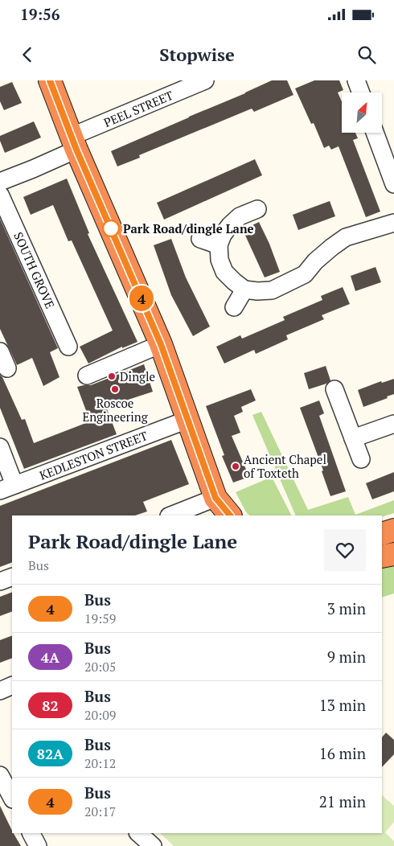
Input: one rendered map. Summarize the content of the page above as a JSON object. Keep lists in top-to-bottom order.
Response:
{
  "streets": {
    "street": ["PEEL STREET", "SOUTH GROVE", "KEDLESTON STREET"]
  },
  "places": [
    "Park Road/dingle Lane",
    "Dingle",
    "Roscoe Engineering",
    "Ancient Chapel of Toxteth"
  ],
  "lines": ["bus line 4"],
  "north": "top right",
  "page": {
    "status": "19:56",
    "header": "Stopwise",
    "on_map": "4",
    "heading": ["Park Road/dingle Lane", "Bus"],
    "list": [
      {
        "mark": "4",
        "name": "Bus",
        "note": "19:59",
        "value": "3 min"
      },
      {
        "mark": "4A",
        "name": "Bus",
        "note": "20:05",
        "value": "9 min"
      },
      {
        "mark": "82",
        "name": "Bus",
        "note": "20:09",
        "value": "13 min"
      },
      {
        "mark": "82A",
        "name": "Bus",
        "note": "20:12",
        "value": "16 min"
      },
      {
        "mark": "4",
        "name": "Bus",
        "note": "20:17",
        "value": "21 min"
      }
    ]
  }
}
